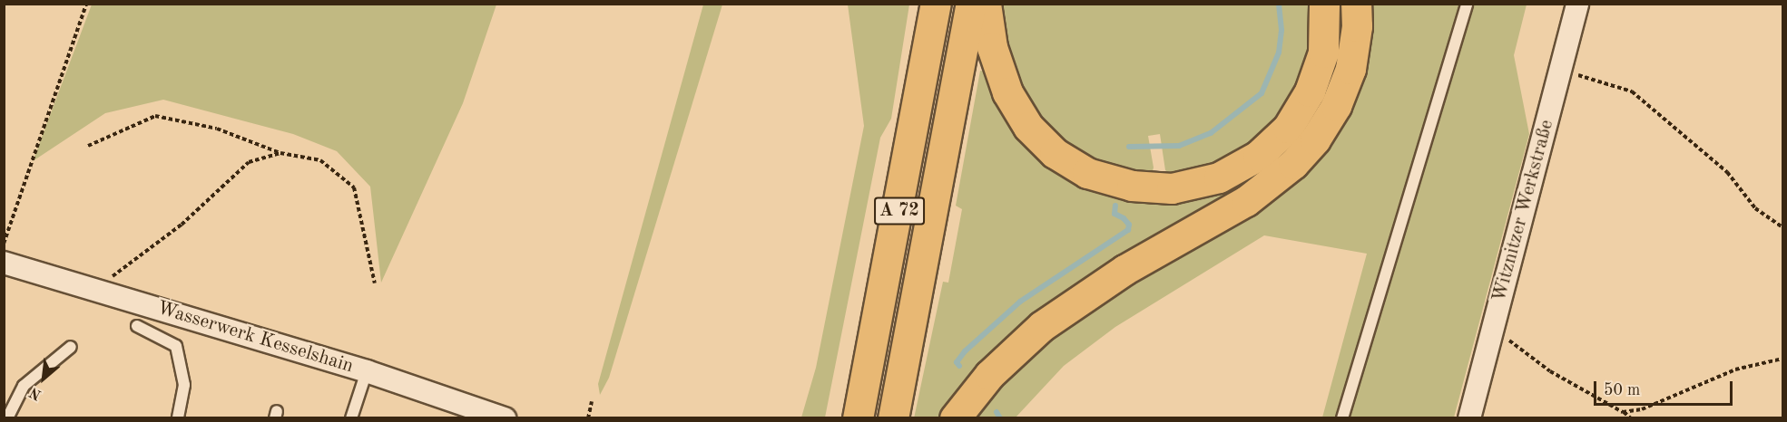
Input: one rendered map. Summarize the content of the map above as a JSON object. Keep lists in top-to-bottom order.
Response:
{
  "streets": {
    "highway": ["A 72"],
    "street": ["Witznitzer Werkstraße", "Wasserwerk Kesselshain"]
  },
  "scale_bar": "50 m",
  "north": "bottom left"
}
